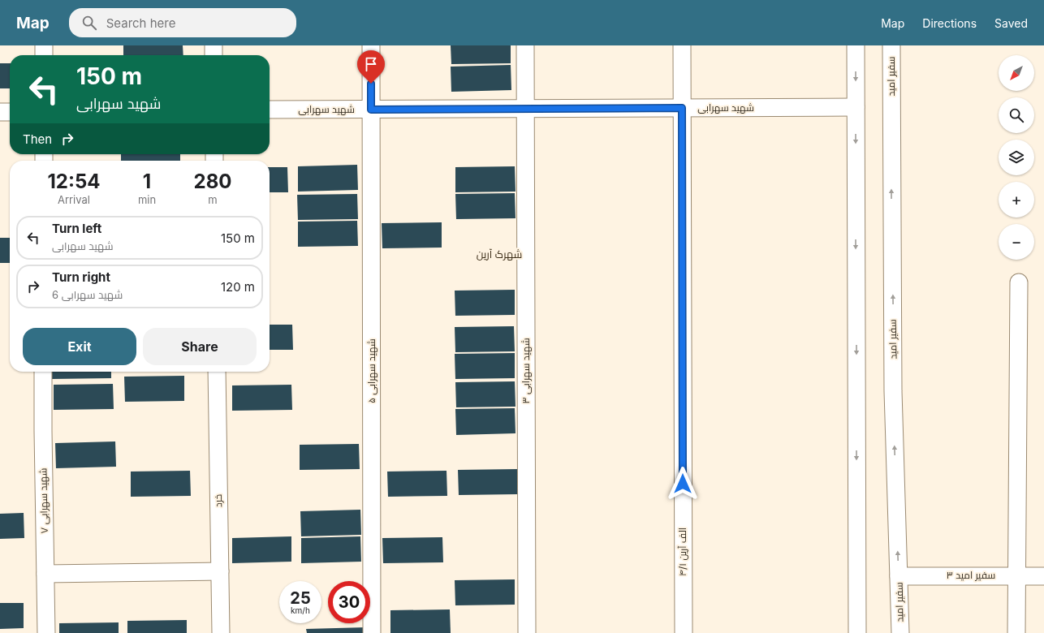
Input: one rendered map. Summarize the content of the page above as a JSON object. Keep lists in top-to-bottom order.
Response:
{
  "streets": {
    "street": [
      "سفیر امید",
      "شهید سهرابی",
      "شهید سهرابی ۵",
      "شهید سهرابی ۳",
      "شهید سهرابی ۷",
      "خرد",
      "۴/۱ الف آرین",
      "سفیر امید ۳"
    ]
  },
  "crossings": [
    ["سفیر امید", "سفیر امید ۳"],
    ["شهید سهرابی", "شهید سهرابی ۵"],
    ["شهید سهرابی", "شهید سهرابی ۳"],
    ["شهید سهرابی", "۴/۱ الف آرین"]
  ],
  "districts": ["شهرک آرین"],
  "north": "bottom left",
  "page": {
    "header": "Map",
    "search": "Search here",
    "nav": ["Map", "Directions", "Saved"],
    "map_buttons": ["+", "−"],
    "turn": ["150 m", "شهید سهرابی"],
    "then": "Then",
    "eta": [
      "12:54",
      "Arrival",
      "1",
      "min",
      "280",
      "m"
    ],
    "list": [
      {
        "name": "Turn left",
        "note": "شهید سهرابی",
        "value": "150 m"
      },
      {
        "name": "Turn right",
        "note": "شهید سهرابی 6",
        "value": "120 m"
      }
    ],
    "buttons": ["Exit", "Share"],
    "speed": "25 km/h",
    "limit": "30"
  }
}
